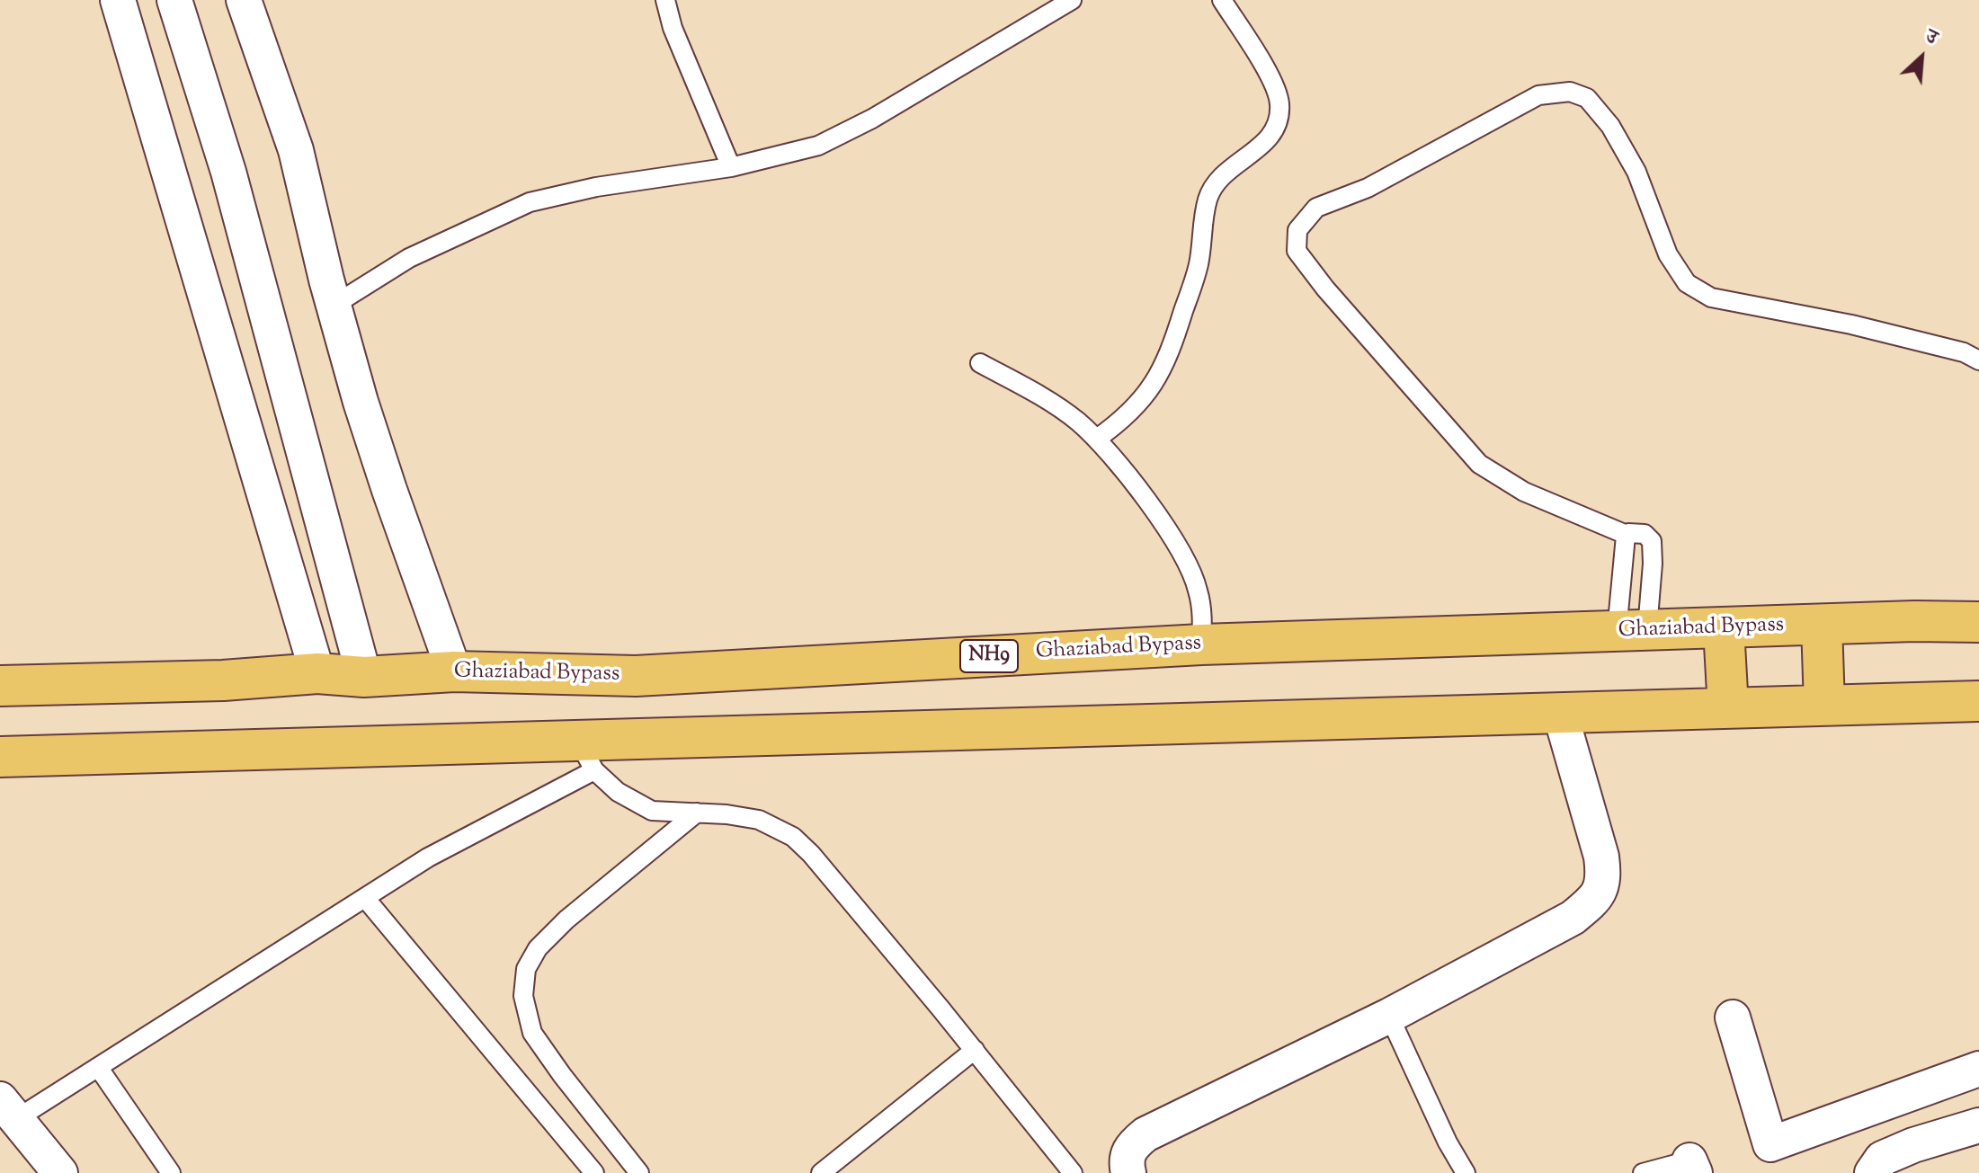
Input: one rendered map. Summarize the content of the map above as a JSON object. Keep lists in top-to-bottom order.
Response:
{
  "streets": {
    "highway": ["Ghaziabad Bypass", "NH9"]
  },
  "north": "top right"
}
